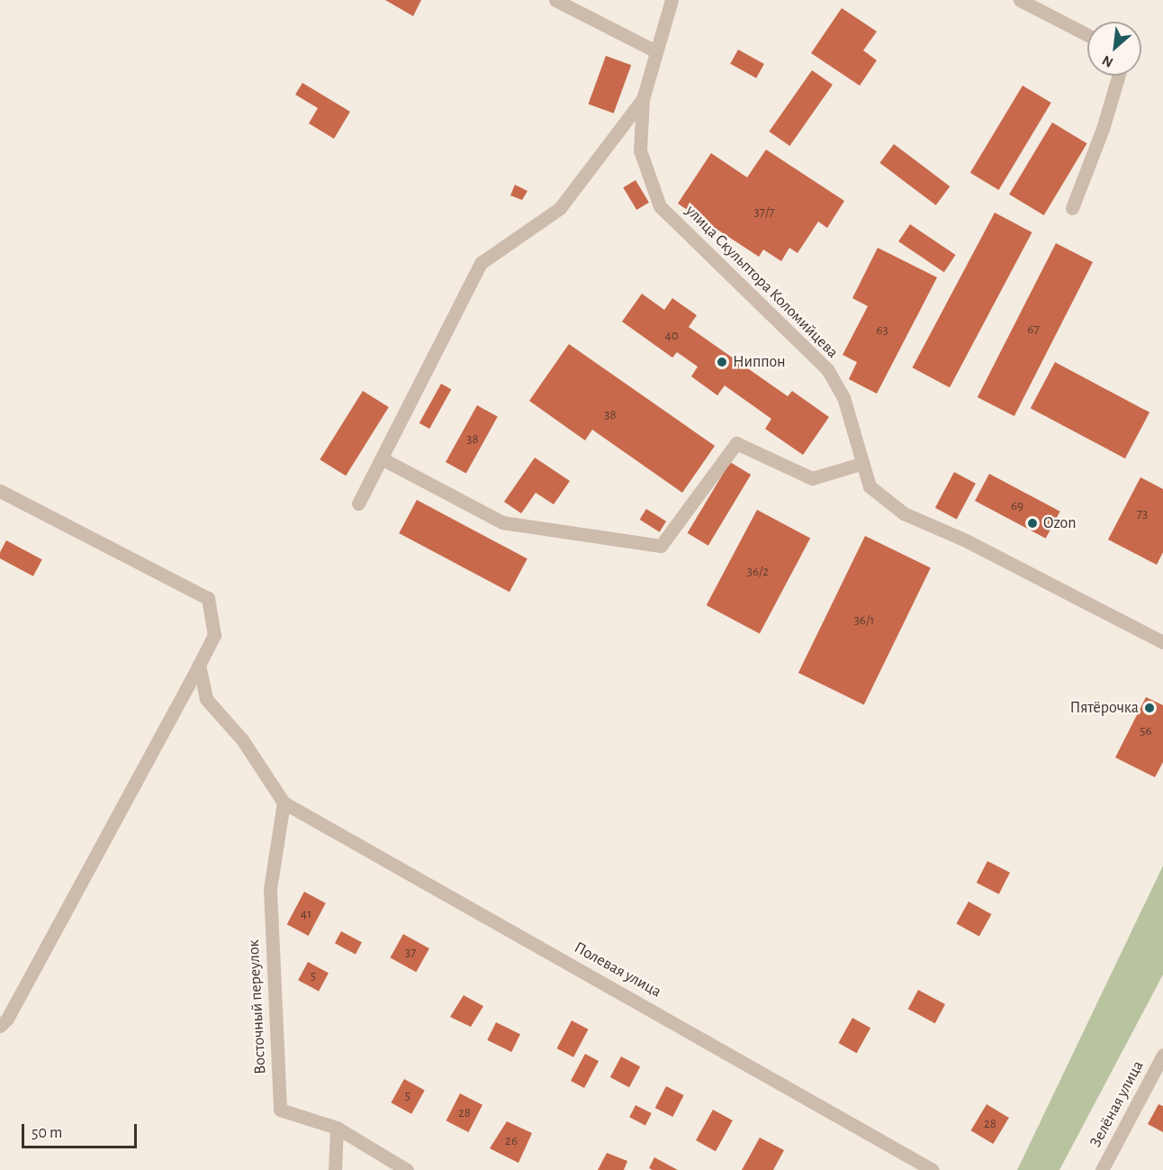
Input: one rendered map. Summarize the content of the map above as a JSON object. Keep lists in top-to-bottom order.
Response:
{
  "streets": {
    "street": [
      "улица Скульптора Коломийцева",
      "Полевая улица",
      "Восточный переулок",
      "Зелёная улица"
    ]
  },
  "crossings": [
    ["Полевая улица", "Восточный переулок"]
  ],
  "places": ["Ниппон", "Ozon", "Пятёрочка"],
  "house_numbers": [
    "37/7",
    "67",
    "63",
    "40",
    "38",
    "38",
    "69",
    "73",
    "36/2",
    "36/1",
    "56",
    "41",
    "37",
    "5",
    "5",
    "28",
    "28",
    "26"
  ],
  "scale_bar": "50 m",
  "north": "bottom left"
}
